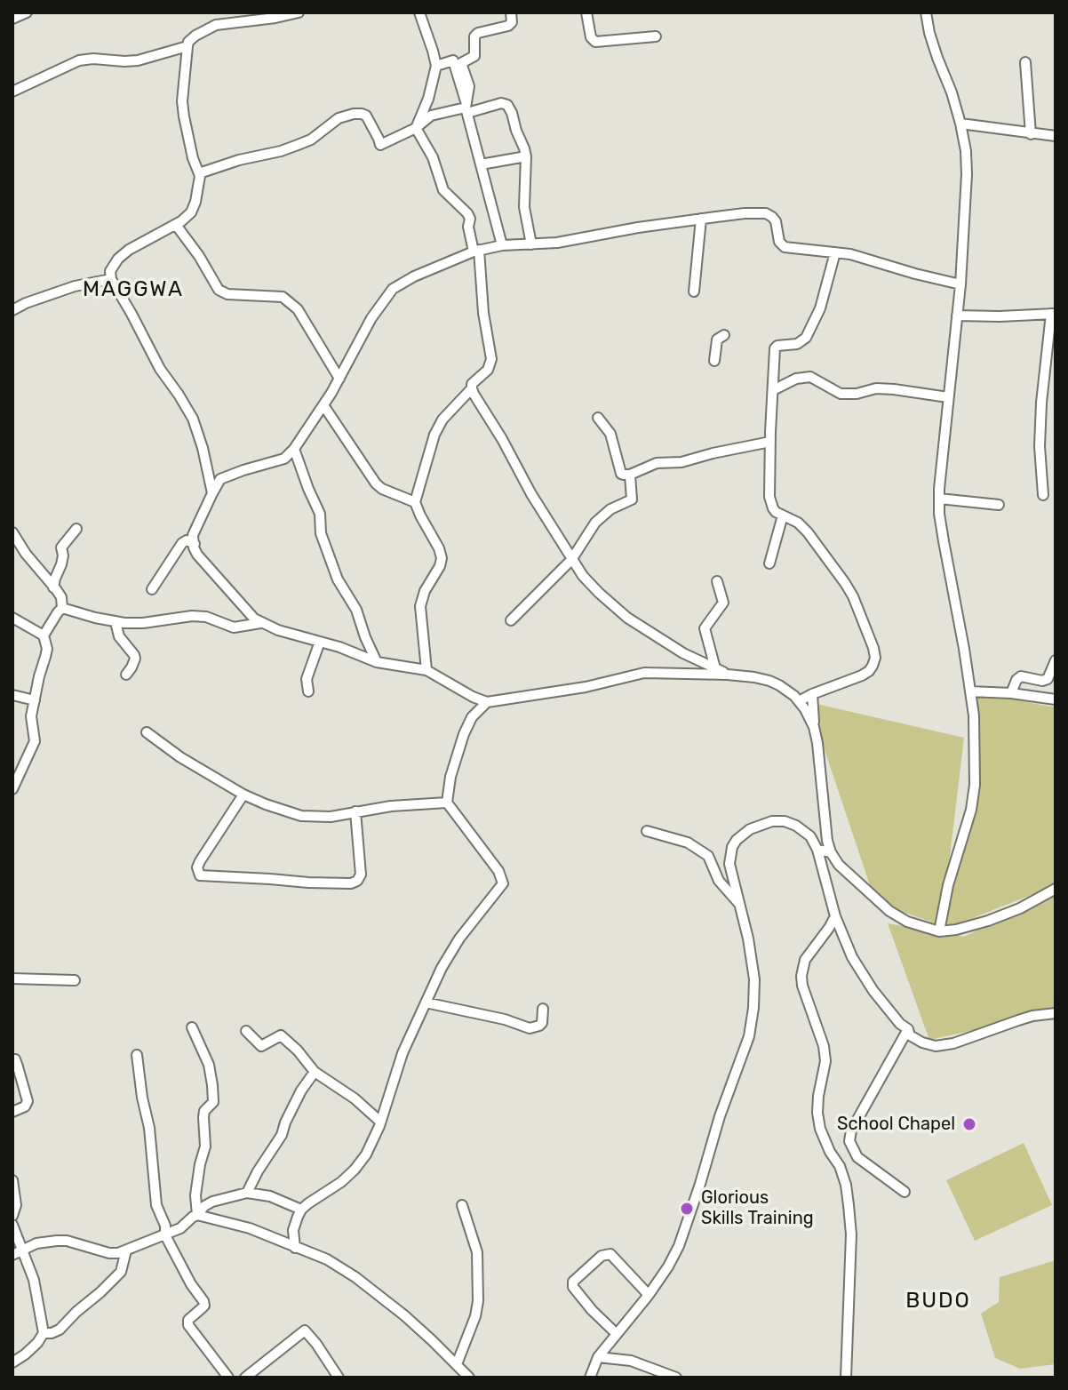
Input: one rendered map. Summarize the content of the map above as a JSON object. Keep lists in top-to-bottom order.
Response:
{
  "districts": ["MAGGWA", "BUDO"],
  "places": ["School Chapel", "Glorious Skills Training"]
}
